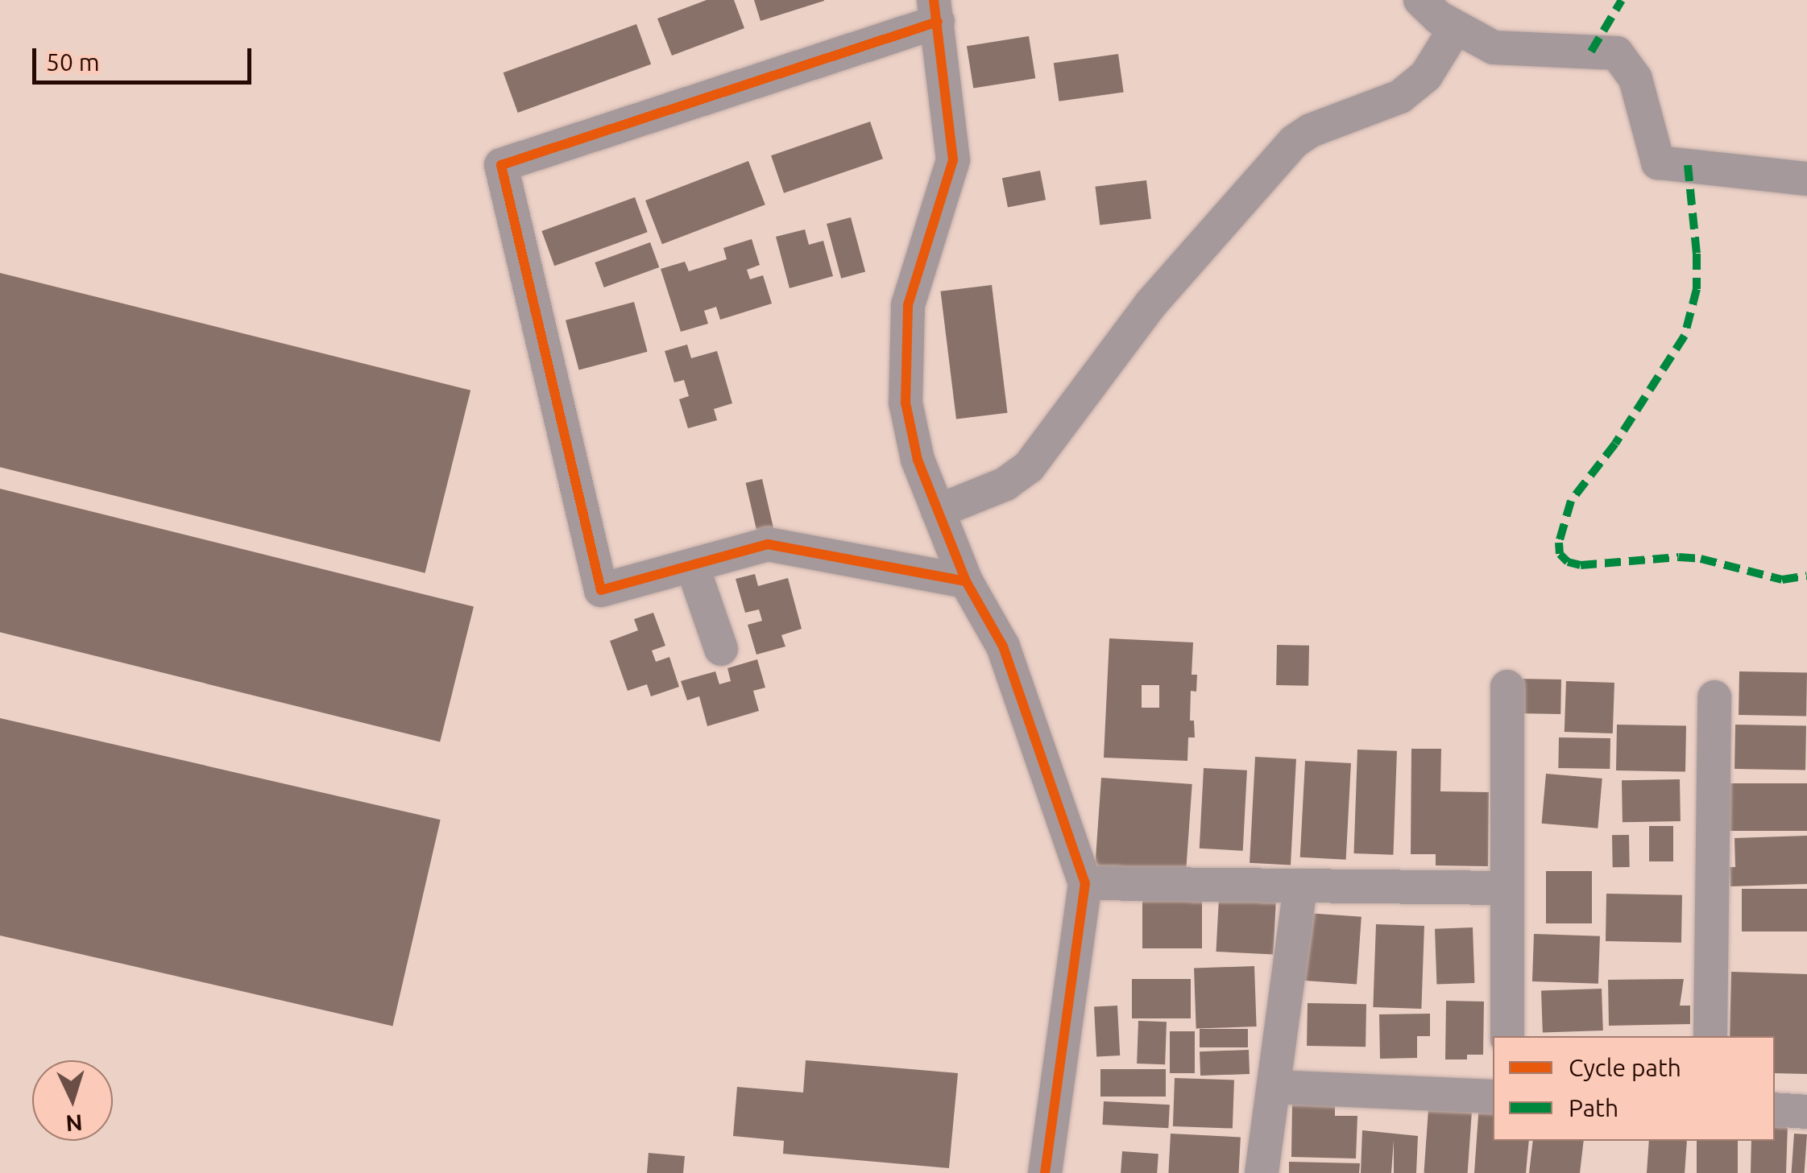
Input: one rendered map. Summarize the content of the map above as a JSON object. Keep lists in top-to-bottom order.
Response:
{
  "legend": ["Cycle path", "Path"],
  "scale_bar": "50 m",
  "north": "bottom"
}
